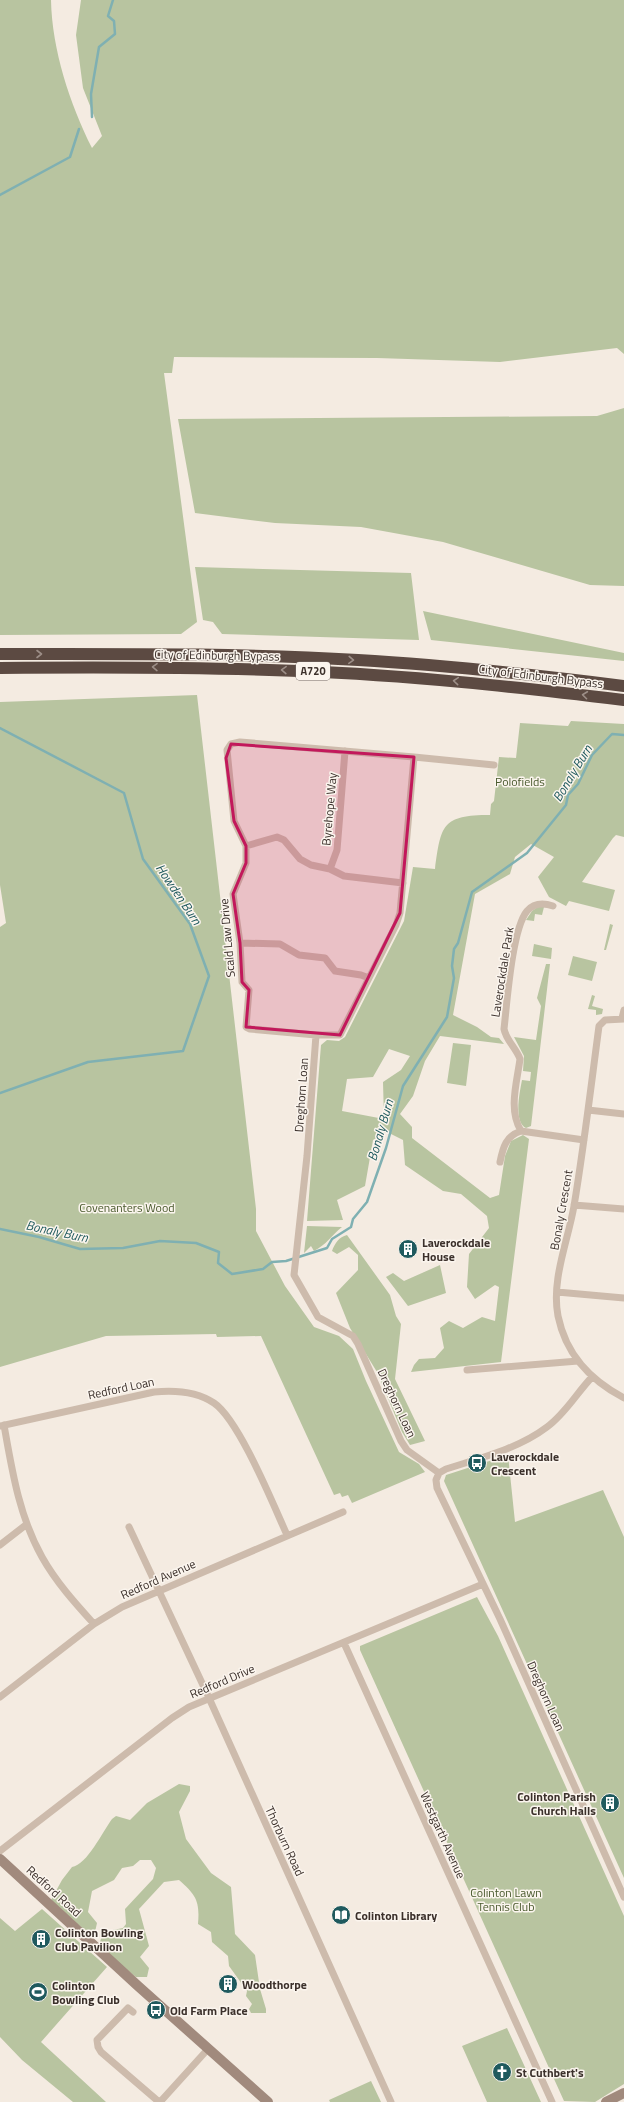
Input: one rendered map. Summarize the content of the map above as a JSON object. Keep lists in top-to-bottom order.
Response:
{
  "streets": {
    "highway": ["City of Edinburgh Bypass", "A720"],
    "main road": ["Redford Road"],
    "street": [
      "Byrehope Way",
      "Scald Law Drive",
      "Laverockdale Park",
      "Dreghorn Loan",
      "Bonaly Crescent",
      "Redford Loan",
      "Redford Avenue",
      "Redford Drive",
      "Westgarth Avenue",
      "Thorburn Road"
    ]
  },
  "crossings": [
    ["Byrehope Way", "Scald Law Drive"],
    ["Scald Law Drive", "Dreghorn Loan"],
    ["Dreghorn Loan", "Redford Drive"],
    ["Redford Loan", "Redford Avenue"],
    ["Redford Avenue", "Thorburn Road"],
    ["Redford Drive", "Westgarth Avenue"],
    ["Redford Drive", "Thorburn Road"]
  ],
  "water": ["Bonaly Burn", "Howden Burn"],
  "parks": ["Polofields", "Covenanters Wood", "Colinton Lawn Tennis Club"],
  "places": {
    "building": [
      "Laverockdale House",
      "Colinton Parish Church Halls",
      "Colinton Bowling Club Pavilion",
      "Woodthorpe"
    ],
    "bus stop": ["Laverockdale Crescent", "Old Farm Place"],
    "library": ["Colinton Library"],
    "sports": ["Colinton Bowling Club"],
    "church": ["St Cuthbert's"]
  }
}
